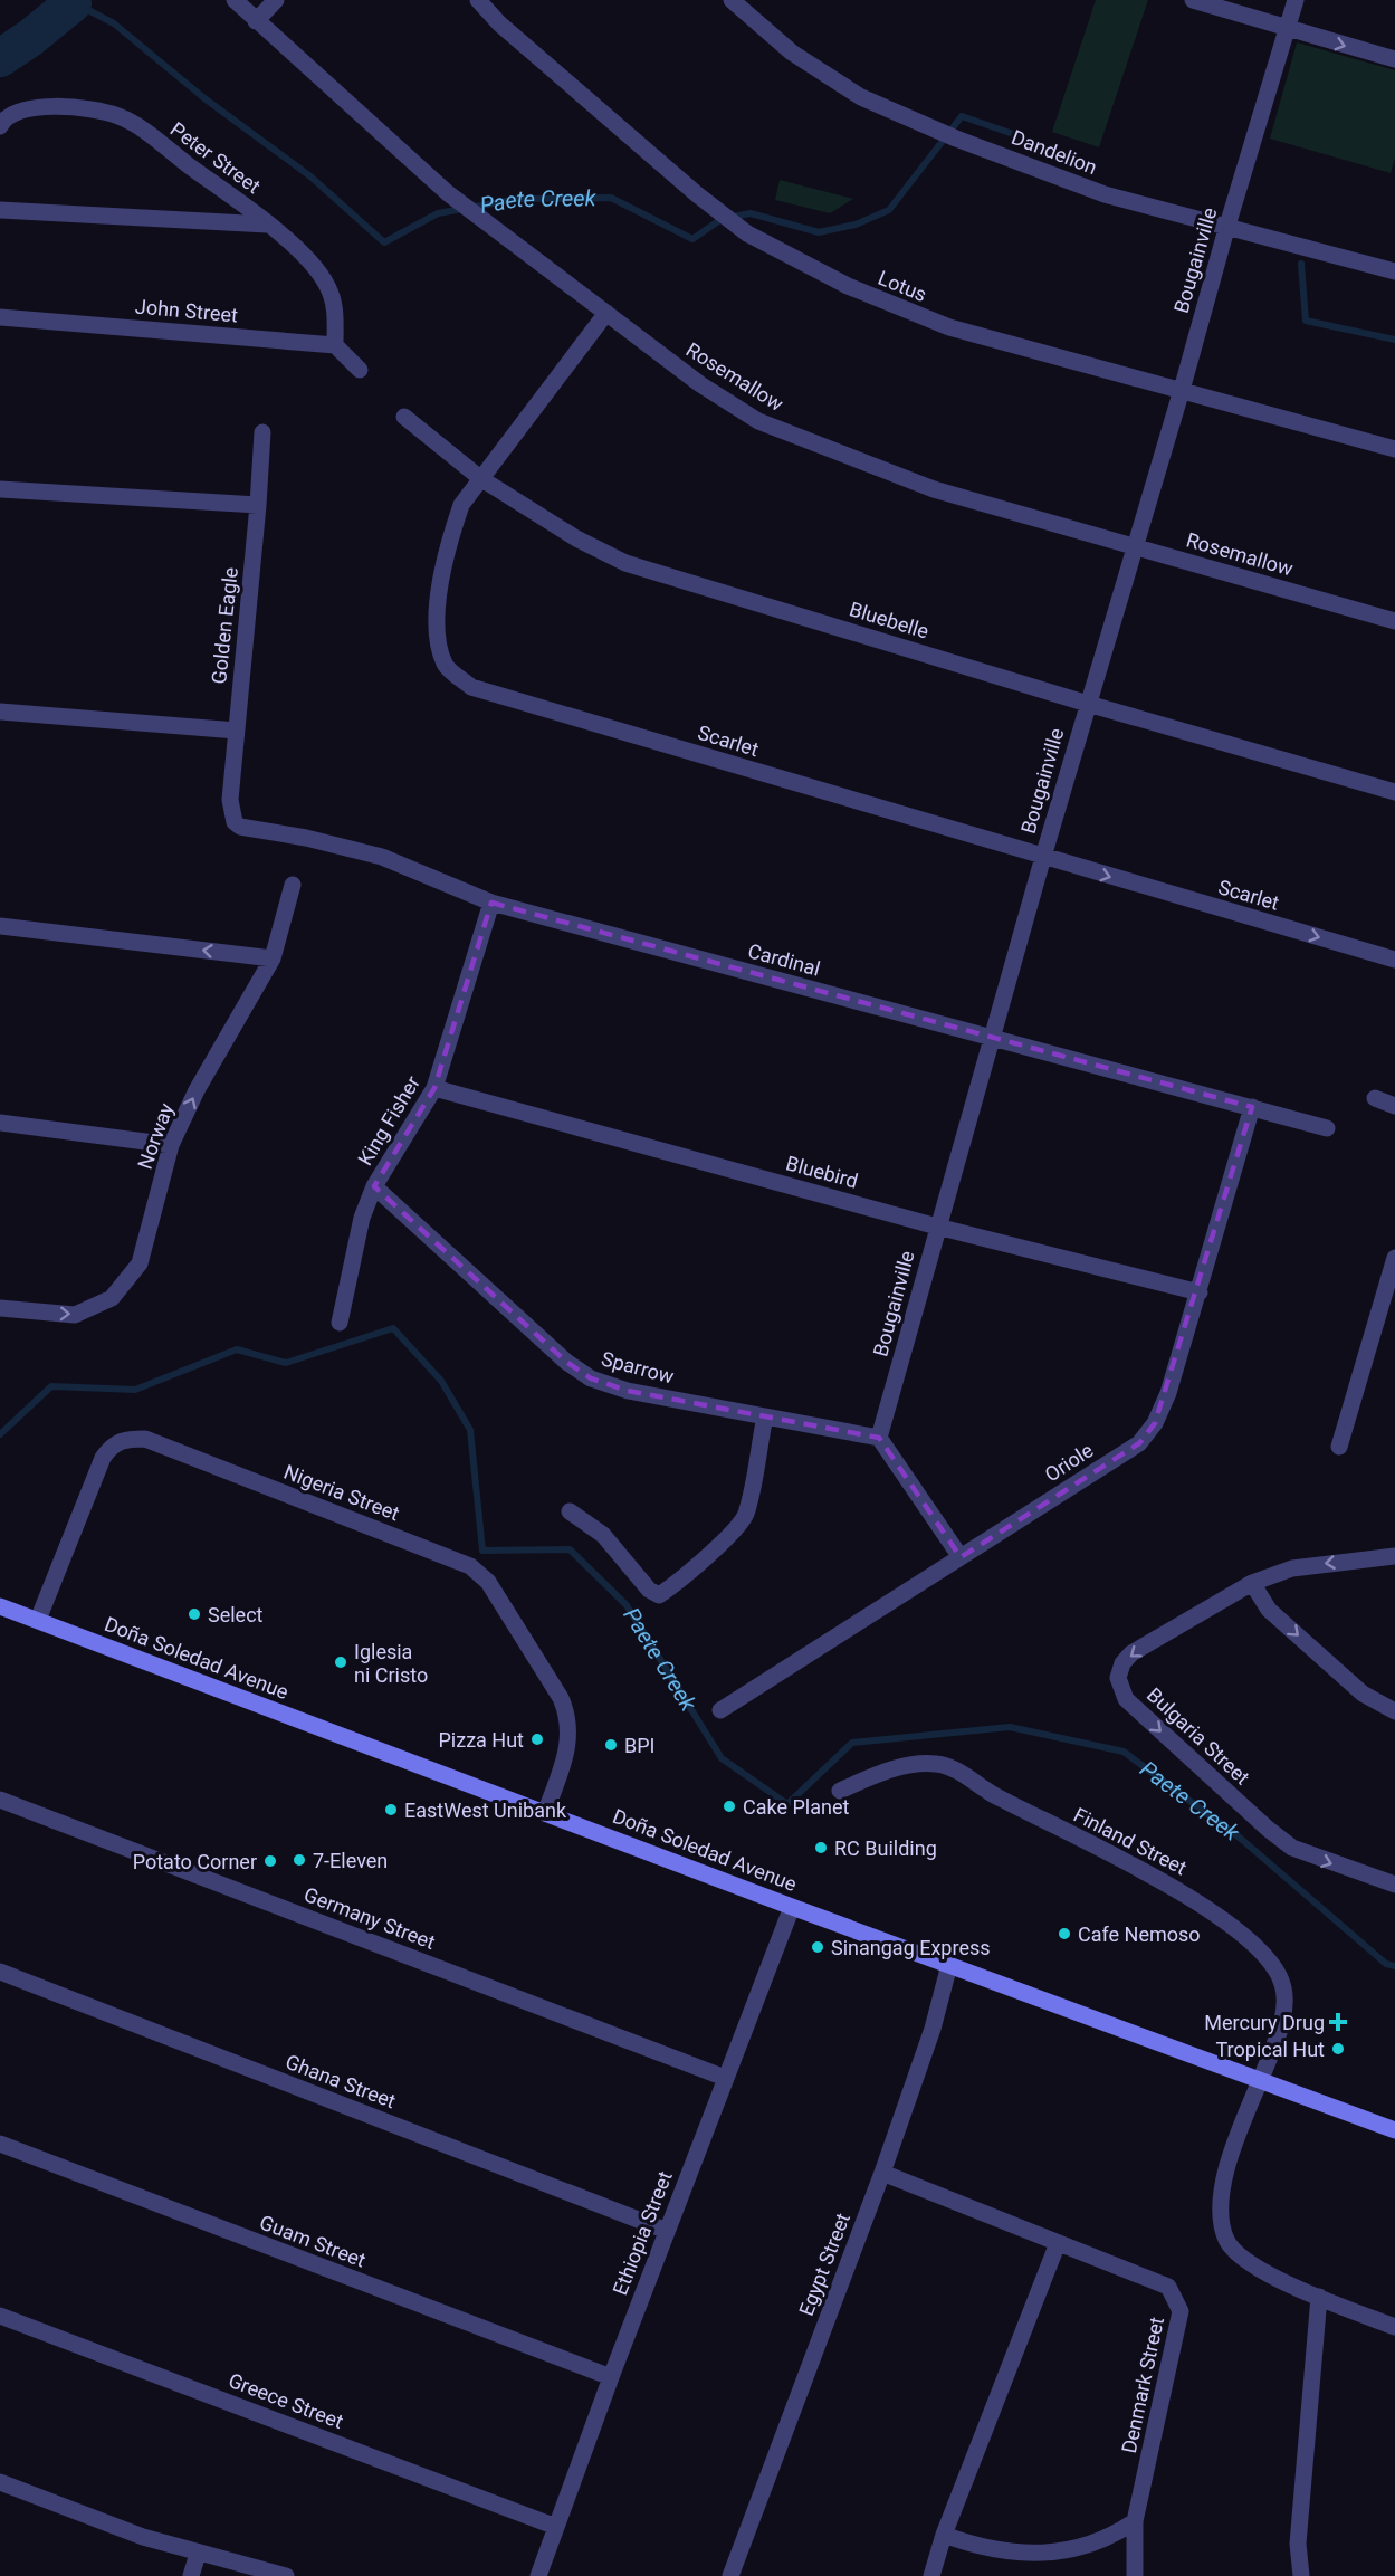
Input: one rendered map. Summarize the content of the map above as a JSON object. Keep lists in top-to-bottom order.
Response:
{
  "streets": {
    "main road": ["Doña Soledad Avenue"],
    "street": [
      "Dandelion",
      "Peter Street",
      "Bougainville",
      "Lotus",
      "John Street",
      "Rosemallow",
      "Bluebelle",
      "Golden Eagle",
      "Scarlet",
      "Cardinal",
      "King Fisher",
      "Norway",
      "Bluebird",
      "Sparrow",
      "Oriole",
      "Nigeria Street",
      "Bulgaria Street",
      "Finland Street",
      "Germany Street",
      "Ghana Street",
      "Ethiopia Street",
      "Guam Street",
      "Egypt Street",
      "Denmark Street",
      "Greece Street"
    ]
  },
  "crossings": [
    ["Dandelion", "Bougainville"],
    ["Peter Street", "John Street"],
    ["Bougainville", "Lotus"],
    ["Bougainville", "Rosemallow"],
    ["Bougainville", "Bluebelle"],
    ["Bougainville", "Scarlet"],
    ["Bougainville", "Cardinal"],
    ["Bougainville", "Bluebird"],
    ["Bougainville", "Sparrow"],
    ["Rosemallow", "Scarlet"],
    ["Bluebelle", "Scarlet"],
    ["Golden Eagle", "Cardinal"],
    ["Cardinal", "King Fisher"],
    ["Cardinal", "Oriole"],
    ["King Fisher", "Bluebird"],
    ["King Fisher", "Sparrow"],
    ["Bluebird", "Oriole"],
    ["Nigeria Street", "Doña Soledad Avenue"],
    ["Doña Soledad Avenue", "Finland Street"],
    ["Doña Soledad Avenue", "Ethiopia Street"],
    ["Doña Soledad Avenue", "Egypt Street"],
    ["Germany Street", "Ethiopia Street"],
    ["Ghana Street", "Ethiopia Street"],
    ["Ethiopia Street", "Guam Street"],
    ["Ethiopia Street", "Greece Street"],
    ["Egypt Street", "Denmark Street"]
  ],
  "one_way": ["Norway"],
  "water": ["Paete Creek"],
  "places": {
    "other": [
      "Select",
      "Iglesia ni Cristo",
      "Pizza Hut",
      "BPI",
      "Cake Planet",
      "EastWest Unibank",
      "RC Building",
      "7-Eleven",
      "Potato Corner",
      "Cafe Nemoso",
      "Sinangag Express",
      "Tropical Hut"
    ],
    "health": ["Mercury Drug"]
  }
}
